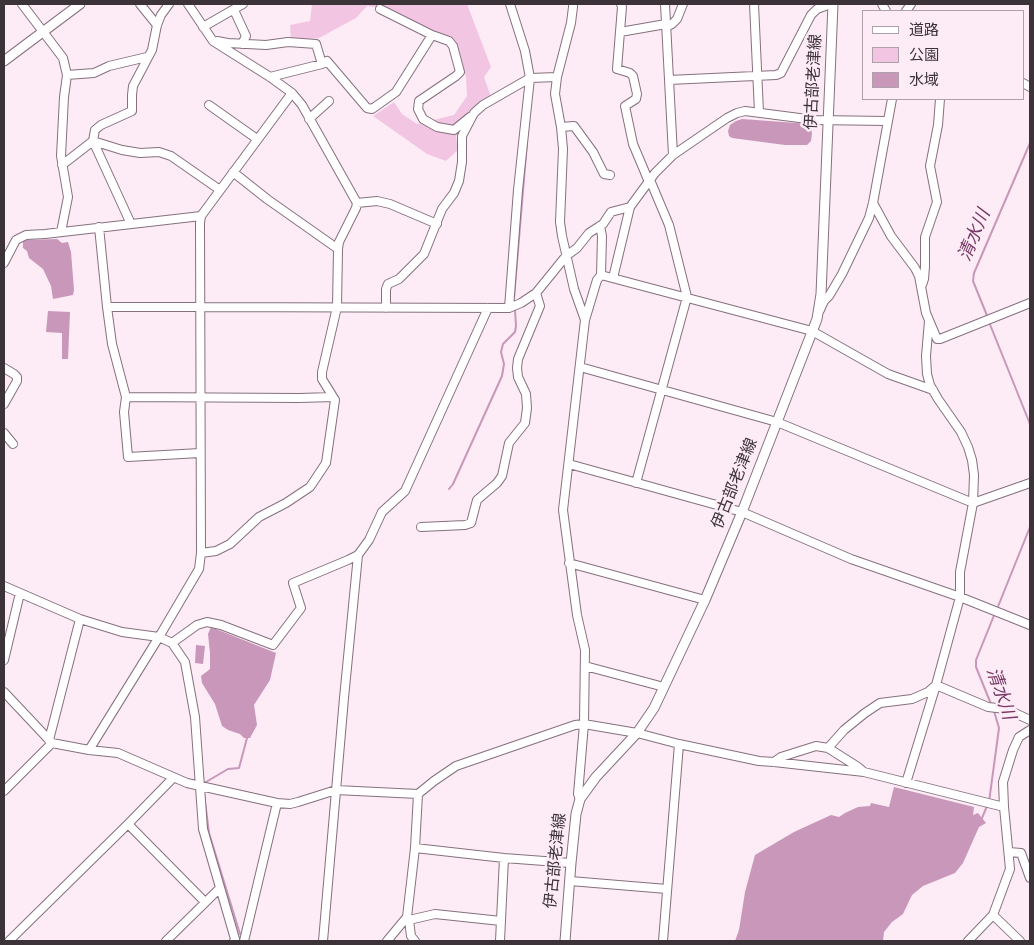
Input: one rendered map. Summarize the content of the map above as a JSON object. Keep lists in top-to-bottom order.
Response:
{
  "streets": {
    "main road": ["伊古部老津線"]
  },
  "water": ["清水川"],
  "legend": ["道路", "公園", "水域"]
}
